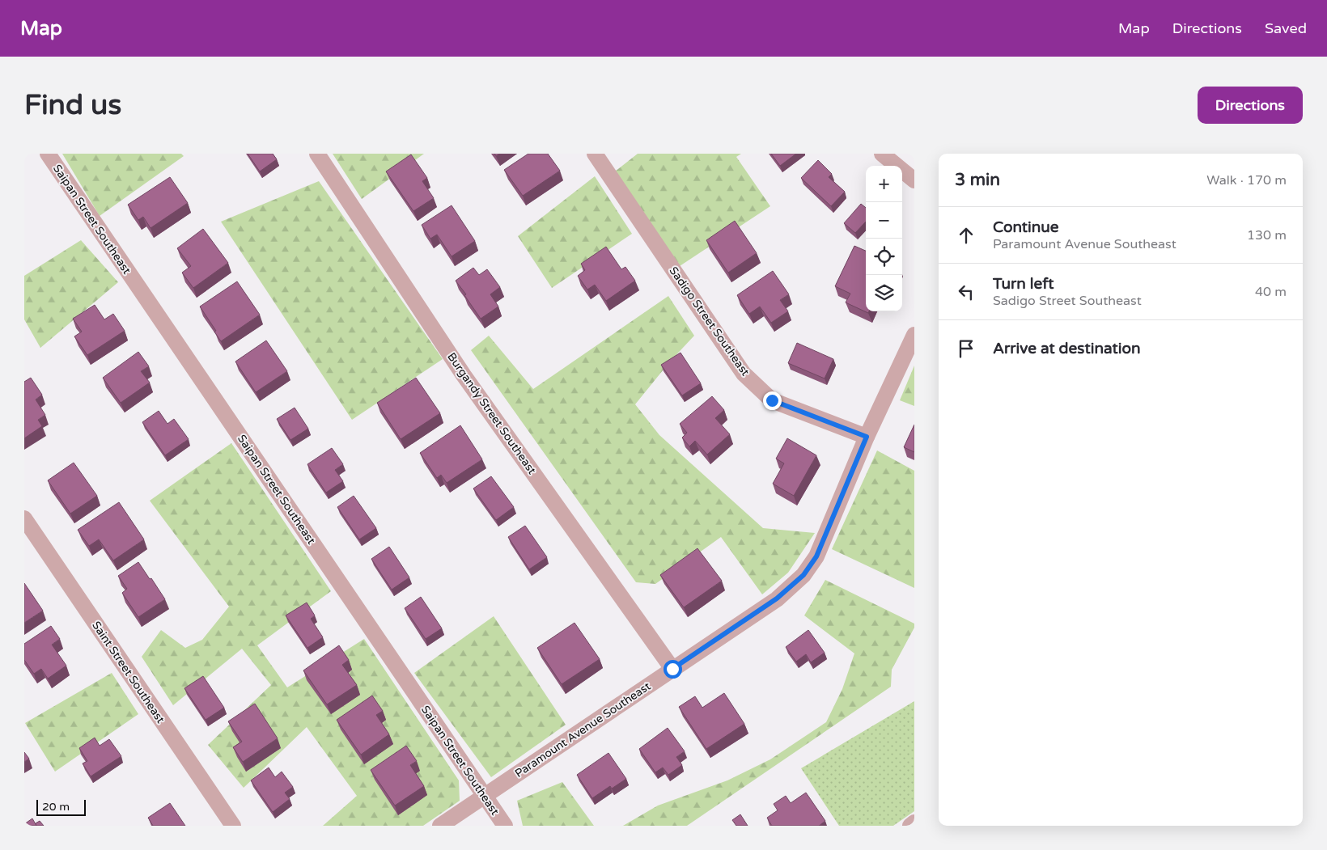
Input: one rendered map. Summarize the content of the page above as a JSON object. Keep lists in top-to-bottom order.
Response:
{
  "streets": {
    "street": [
      "Saipan Street Southeast",
      "Sadigo Street Southeast",
      "Burgandy Street Southeast",
      "Saint Street Southeast",
      "Paramount Avenue Southeast"
    ]
  },
  "crossings": [
    ["Saipan Street Southeast", "Paramount Avenue Southeast"],
    ["Sadigo Street Southeast", "Paramount Avenue Southeast"],
    ["Burgandy Street Southeast", "Paramount Avenue Southeast"]
  ],
  "scale_bar": "20 m",
  "page": {
    "header": "Map",
    "nav": ["Map", "Directions", "Saved"],
    "buttons": "Directions",
    "title": "Find us",
    "heading": ["3 min", "Walk · 170 m"],
    "map_buttons": ["+", "−"],
    "list": [
      ["Continue", "Paramount Avenue Southeast", "130 m"],
      ["Turn left", "Sadigo Street Southeast", "40 m"],
      "Arrive at destination"
    ],
    "scale": "20 m"
  }
}
